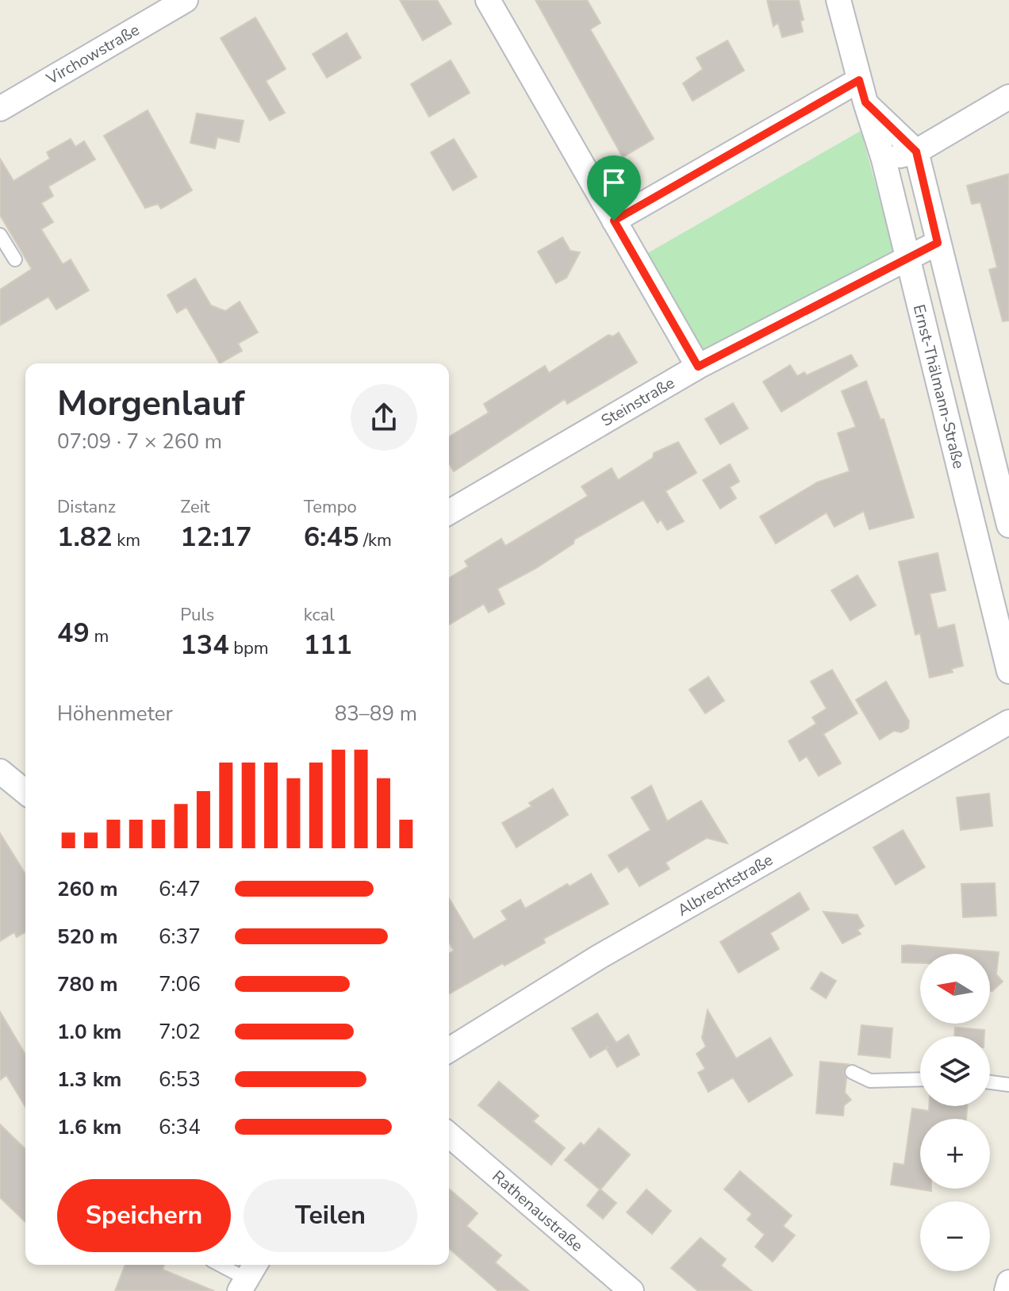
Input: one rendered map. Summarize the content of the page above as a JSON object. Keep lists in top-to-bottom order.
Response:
{
  "streets": {
    "street": [
      "Virchowstraße",
      "Ernst-Thälmann-Straße",
      "Steinstraße",
      "Albrechtstraße",
      "Rathenaustraße"
    ]
  },
  "crossings": [
    ["Ernst-Thälmann-Straße", "Steinstraße"]
  ],
  "north": "left",
  "page": {
    "heading": ["Morgenlauf", "07:09 · 7 × 260 m"],
    "stats": [
      ["Distanz", "1.82 km"],
      ["Zeit", "12:17"],
      ["Tempo", "6:45 /km"],
      ["49 m"],
      ["Puls", "134 bpm"],
      ["kcal", "111"]
    ],
    "chart": ["Höhenmeter", "83–89 m"],
    "list": [
      {
        "name": "260 m",
        "note": "6:47"
      },
      {
        "name": "520 m",
        "note": "6:37"
      },
      {
        "name": "780 m",
        "note": "7:06"
      },
      {
        "name": "1.0 km",
        "note": "7:02"
      },
      {
        "name": "1.3 km",
        "note": "6:53"
      },
      {
        "name": "1.6 km",
        "note": "6:34"
      }
    ],
    "map_buttons": ["+", "−"],
    "buttons": ["Speichern", "Teilen"]
  }
}
